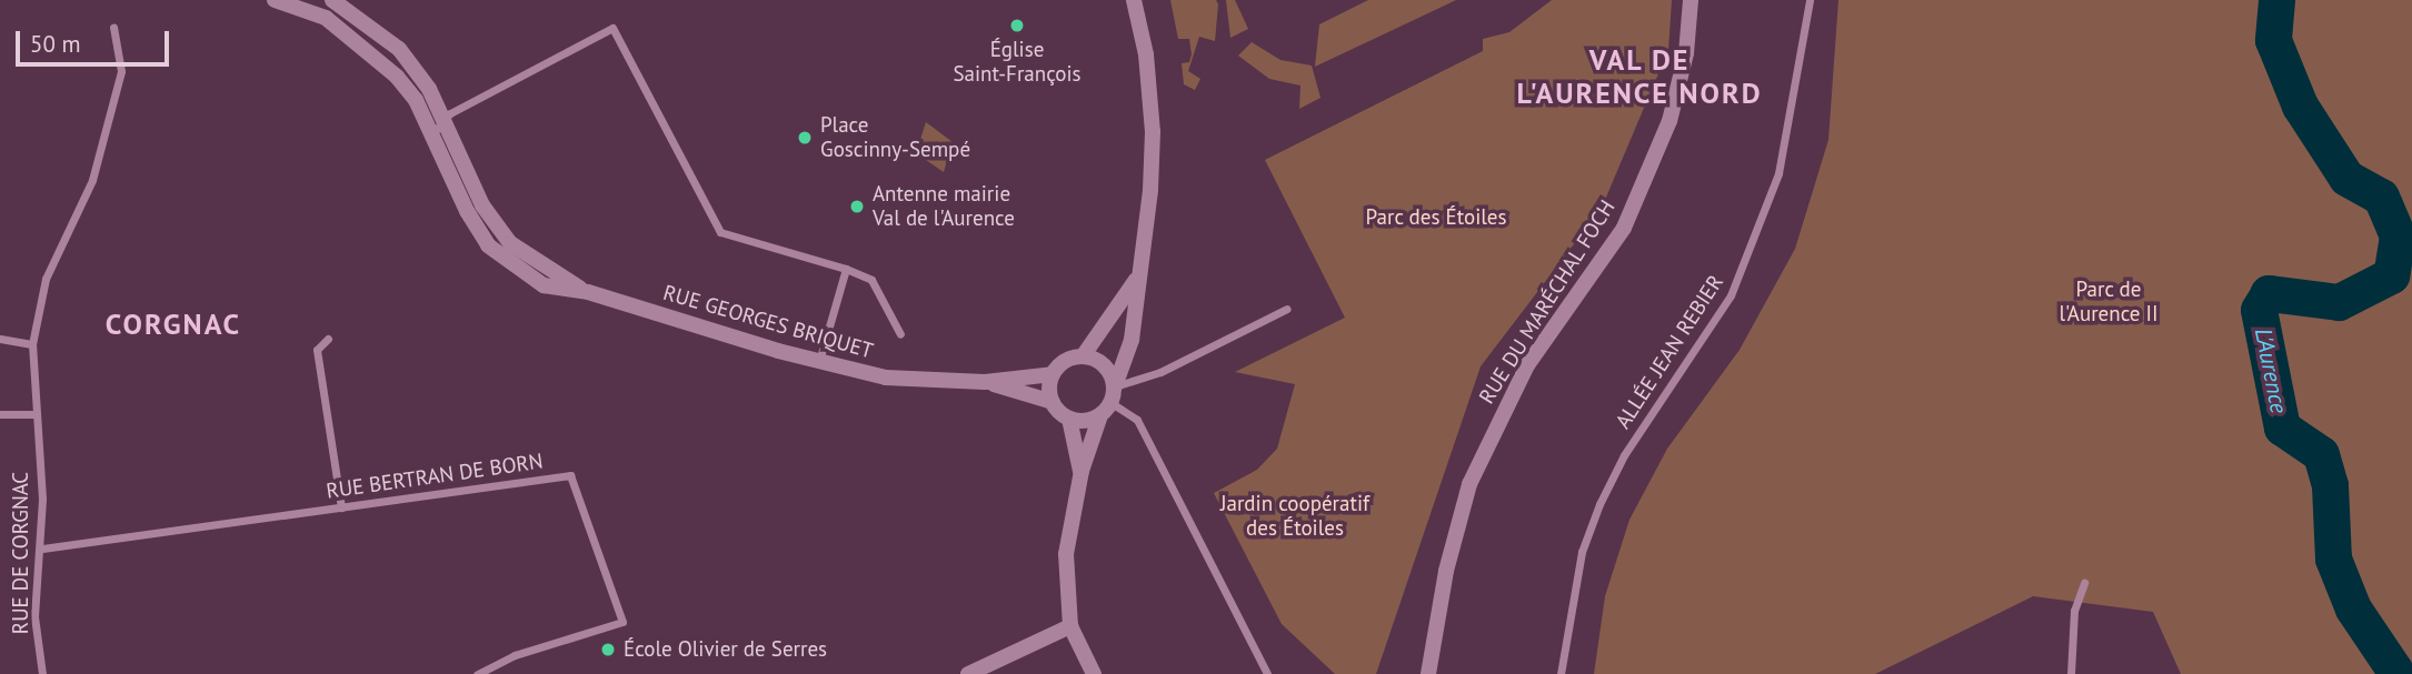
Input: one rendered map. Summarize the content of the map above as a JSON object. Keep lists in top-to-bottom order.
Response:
{
  "streets": {
    "street": [
      "RUE DU MARÉCHAL FOCH",
      "RUE GEORGES BRIQUET",
      "ALLÉE JEAN REBIER",
      "RUE BERTRAN DE BORN",
      "RUE DE CORGNAC"
    ]
  },
  "crossings": [
    ["RUE BERTRAN DE BORN", "RUE DE CORGNAC"]
  ],
  "districts": ["VAL DE L'AURENCE NORD", "CORGNAC"],
  "water": ["L'Aurence"],
  "parks": ["Parc des Étoiles", "Parc de l'Aurence II", "Jardin coopératif des Étoiles"],
  "places": [
    "Église Saint-François",
    "Place Goscinny-Sempé",
    "Antenne mairie Val de l'Aurence",
    "École Olivier de Serres"
  ],
  "scale_bar": "50 m"
}
